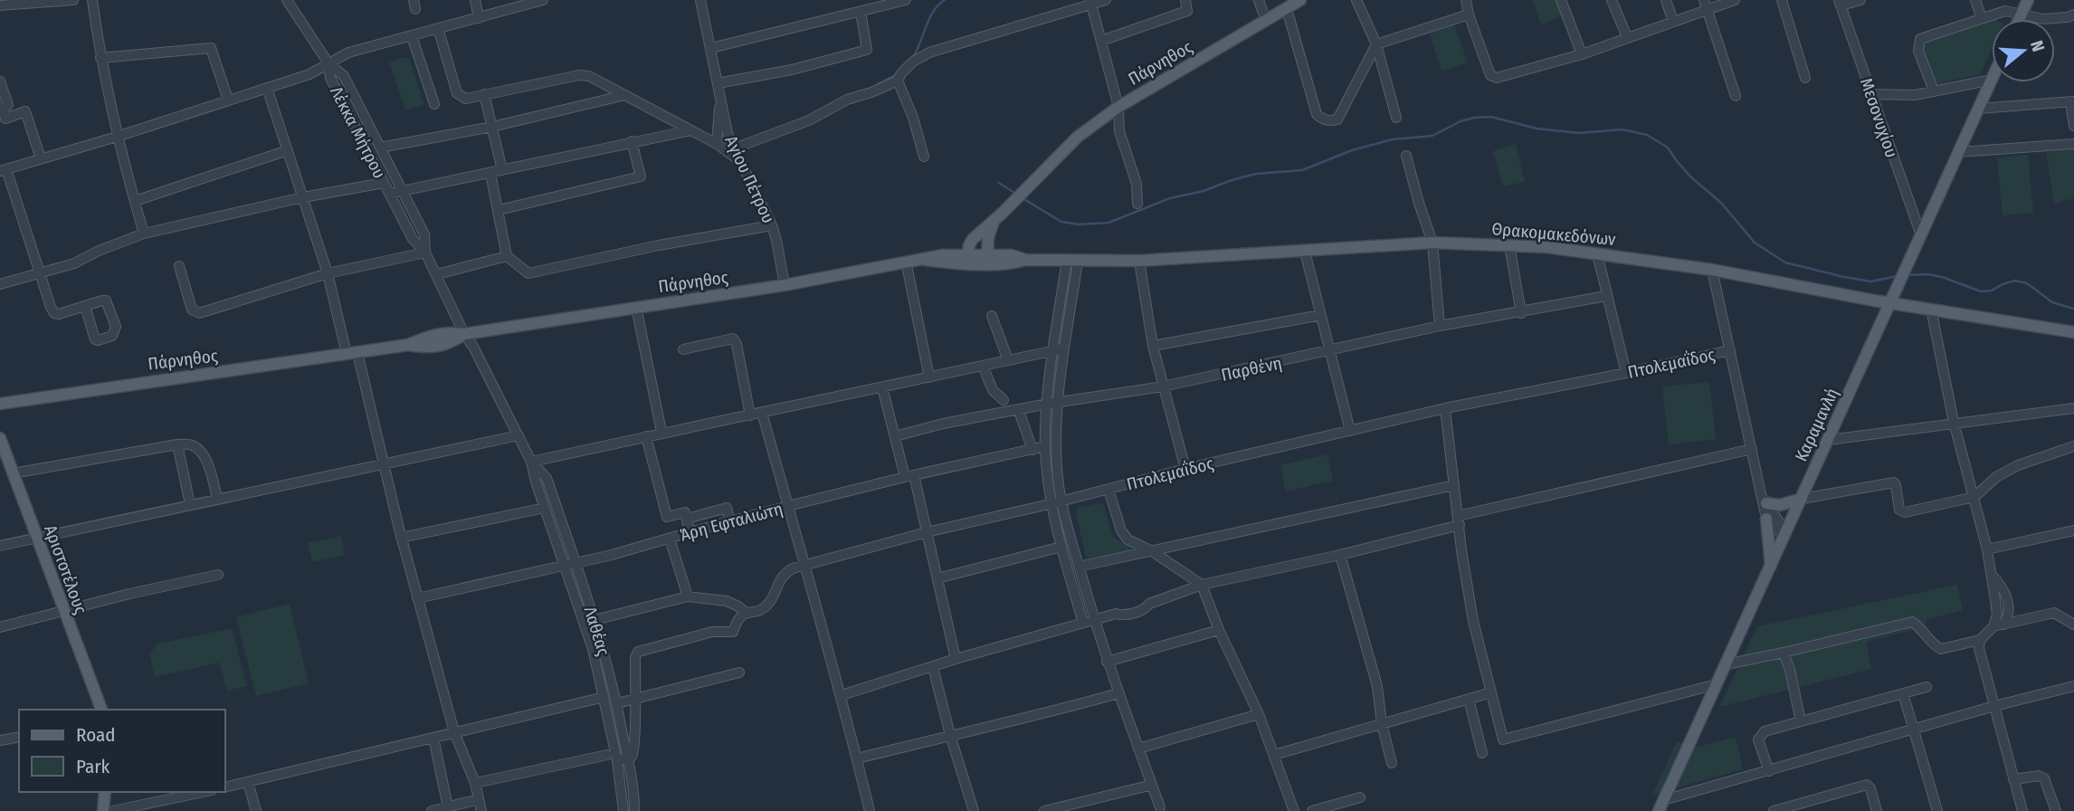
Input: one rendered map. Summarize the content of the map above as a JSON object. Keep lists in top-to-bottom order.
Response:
{
  "streets": {
    "main road": [
      "Πάρνηθος",
      "Θρακομακεδόνων",
      "Καραμανλή",
      "Αριστοτέλους"
    ],
    "street": [
      "Μεσονυχίου",
      "Λέκκα Μήτρου",
      "Αγίου Πέτρου",
      "Πτολεμαΐδος",
      "Παρθένη",
      "Άρη Εφταλιώτη",
      "Λαθέας"
    ]
  },
  "crossings": [
    ["Πάρνηθος", "Λέκκα Μήτρου"],
    ["Πάρνηθος", "Αγίου Πέτρου"],
    ["Πάρνηθος", "Θρακομακεδόνων"],
    ["Πάρνηθος", "Λαθέας"],
    ["Μεσονυχίου", "Καραμανλή"],
    ["Λέκκα Μήτρου", "Λαθέας"],
    ["Θρακομακεδόνων", "Καραμανλή"],
    ["Άρη Εφταλιώτη", "Λαθέας"]
  ],
  "legend": ["Road", "Park"],
  "north": "right"
}
